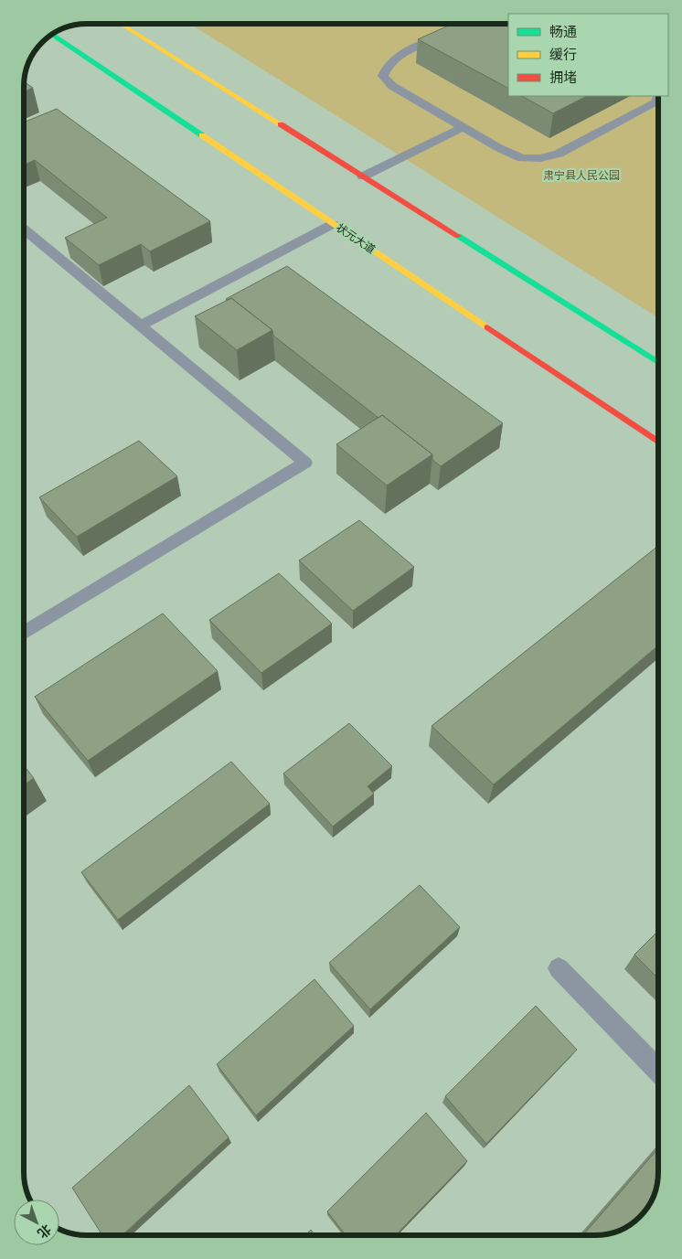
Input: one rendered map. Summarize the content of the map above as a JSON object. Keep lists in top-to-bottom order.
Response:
{
  "streets": {
    "main road": ["状元大道"]
  },
  "parks": ["肃宁县人民公园"],
  "legend": ["畅通", "缓行", "拥堵"],
  "north": "bottom right"
}
